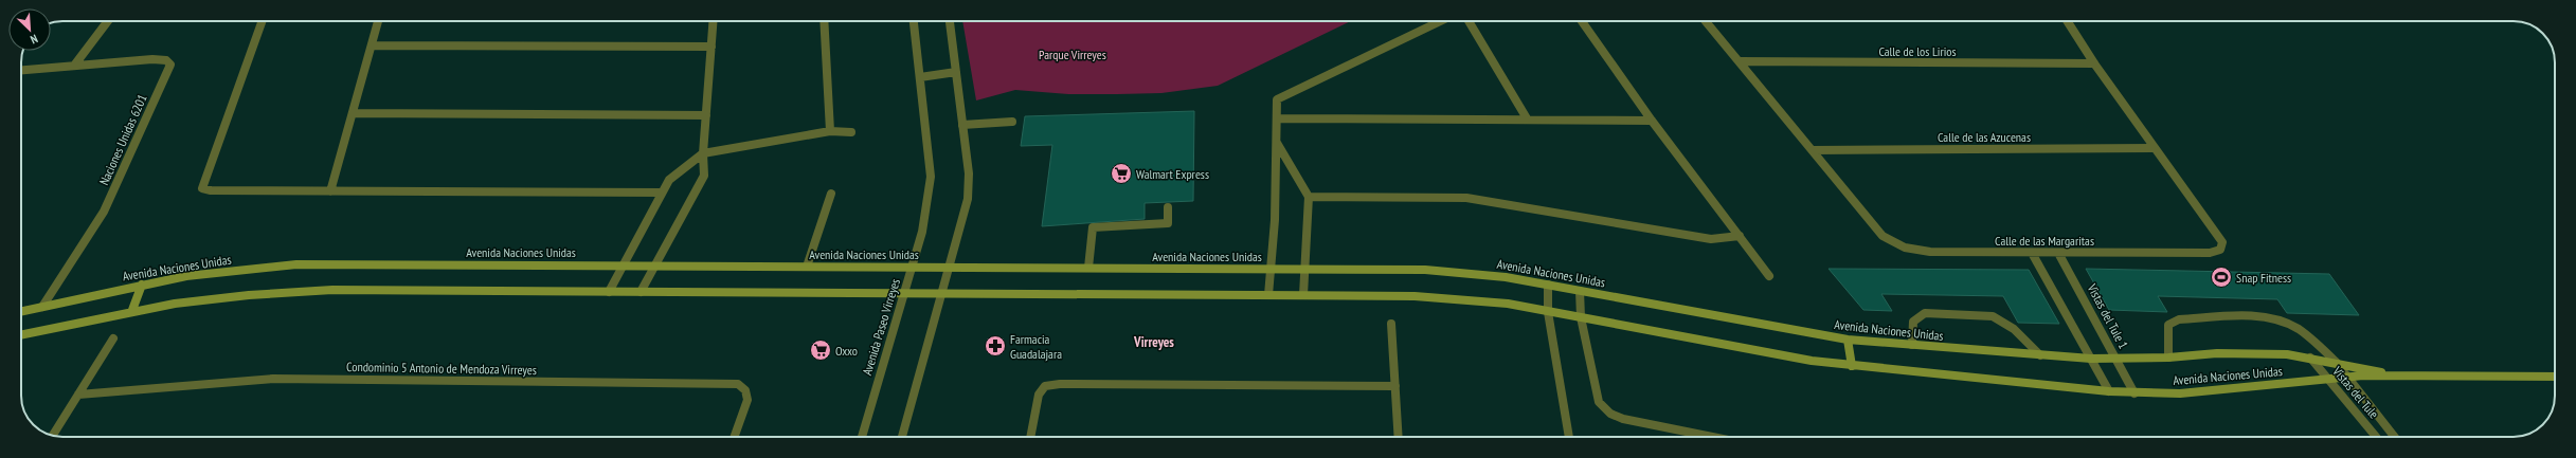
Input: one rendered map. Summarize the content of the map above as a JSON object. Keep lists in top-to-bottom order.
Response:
{
  "streets": {
    "street": [
      "Calle de los Lirios",
      "Calle de las Azucenas",
      "Naciones Unidas 6201",
      "Calle de las Margaritas",
      "Avenida Naciones Unidas",
      "Vistas del Tule 1",
      "Avenida Paseo Virreyes",
      "Condominio 5 Antonio de Mendoza Virreyes",
      "Vistas del Tule"
    ]
  },
  "crossings": [
    ["Calle de las Azucenas", "Calle de las Margaritas"],
    ["Naciones Unidas 6201", "Avenida Naciones Unidas"],
    ["Calle de las Margaritas", "Vistas del Tule 1"],
    ["Avenida Naciones Unidas", "Vistas del Tule 1"],
    ["Avenida Naciones Unidas", "Avenida Paseo Virreyes"],
    ["Avenida Naciones Unidas", "Vistas del Tule"]
  ],
  "districts": ["Virreyes"],
  "parks": ["Parque Virreyes"],
  "places": {
    "supermarket": ["Walmart Express", "Oxxo"],
    "sports": ["Snap Fitness"],
    "pharmacy": ["Farmacia Guadalajara"]
  },
  "north": "bottom right"
}
